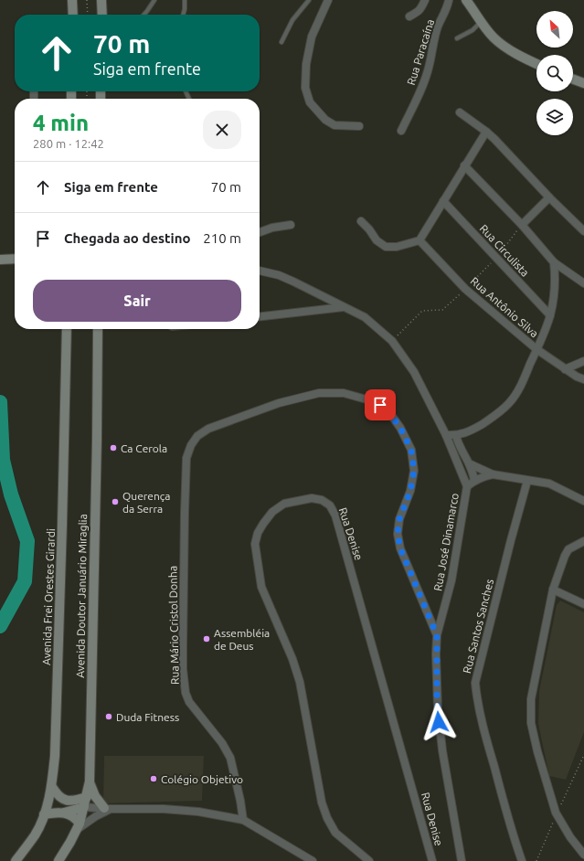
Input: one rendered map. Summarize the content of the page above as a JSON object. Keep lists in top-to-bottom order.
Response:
{
  "streets": {
    "main road": ["Avenida Doutor Januário Miraglia", "Avenida Frei Orestes Girardi"],
    "street": [
      "Rua Paracaína",
      "Rua Circulista",
      "Rua Antônio Silva",
      "Rua Denise",
      "Rua José Dinamarco",
      "Rua Mário Cristol Donha",
      "Rua Santos Sanches"
    ]
  },
  "crossings": [
    ["Rua José Dinamarco", "Rua Mário Cristol Donha"]
  ],
  "places": [
    "Ca Cerola",
    "Querença da Serra",
    "Assembléia de Deus",
    "Duda Fitness",
    "Colégio Objetivo"
  ],
  "north": "top left",
  "page": {
    "turn": ["70 m", "Siga em frente"],
    "heading": ["4 min", "280 m · 12:42"],
    "list": [
      {
        "name": "Siga em frente",
        "value": "70 m"
      },
      {
        "name": "Chegada ao destino",
        "value": "210 m"
      }
    ],
    "buttons": "Sair"
  }
}
